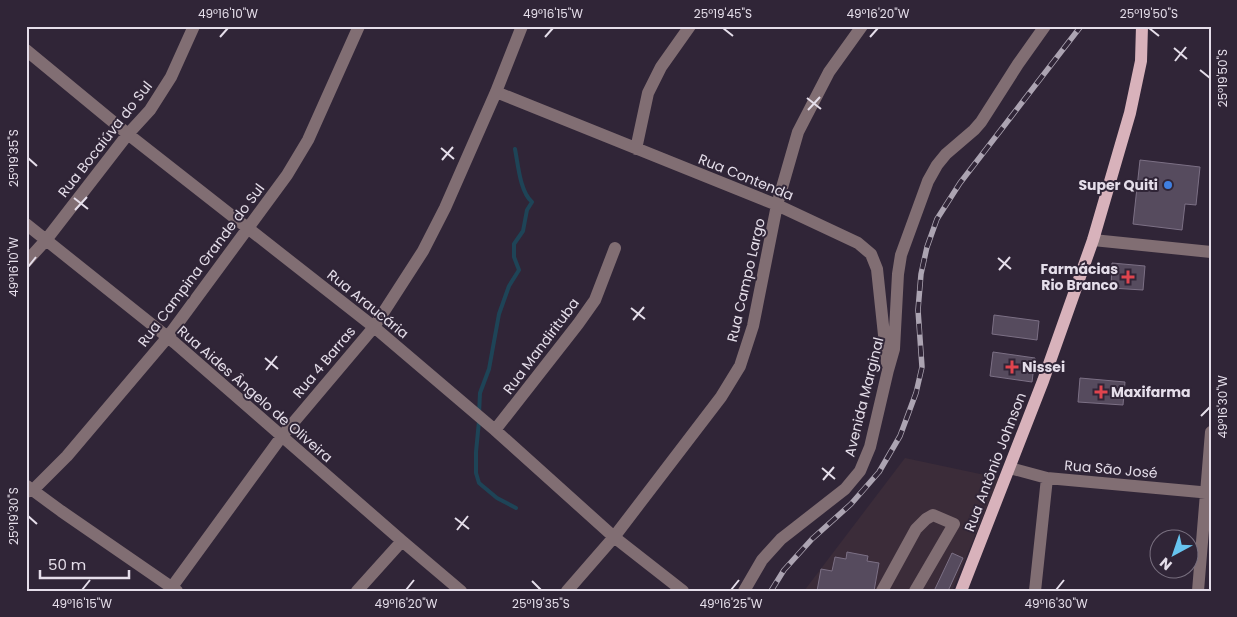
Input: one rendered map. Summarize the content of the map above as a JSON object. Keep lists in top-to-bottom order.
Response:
{
  "streets": {
    "main road": ["Rua Antônio Johnson"],
    "street": [
      "Rua Bocaiúva do Sul",
      "Rua Contenda",
      "Rua Campina Grande do Sul",
      "Rua Campo Largo",
      "Rua Araucária",
      "Rua Mandirituba",
      "Rua 4 Barras",
      "Rua Aides Ângelo de Oliveira",
      "Avenida Marginal",
      "Rua São José"
    ]
  },
  "crossings": [
    ["Rua Bocaiúva do Sul", "Rua Araucária"],
    ["Rua Bocaiúva do Sul", "Rua Aides Ângelo de Oliveira"],
    ["Rua Contenda", "Rua Campo Largo"],
    ["Rua Contenda", "Rua 4 Barras"],
    ["Rua Contenda", "Avenida Marginal"],
    ["Rua Campina Grande do Sul", "Rua Araucária"],
    ["Rua Campina Grande do Sul", "Rua Aides Ângelo de Oliveira"],
    ["Rua Campo Largo", "Rua Araucária"],
    ["Rua Araucária", "Rua Mandirituba"],
    ["Rua Araucária", "Rua 4 Barras"],
    ["Rua 4 Barras", "Rua Aides Ângelo de Oliveira"],
    ["Rua Antônio Johnson", "Rua São José"]
  ],
  "places": {
    "other": ["Super Quiti"],
    "health": ["Farmácias Rio Branco", "Nissei", "Maxifarma"]
  },
  "scale_bar": "50 m",
  "north": "bottom left",
  "coordinates": [
    "49°16'10\"W",
    "49°16'15\"W",
    "25°19'45\"S",
    "49°16'20\"W",
    "25°19'50\"S",
    "25°19'35\"S",
    "49°16'30\"W",
    "25°19'30\"S",
    "49°16'25\"W"
  ]
}
